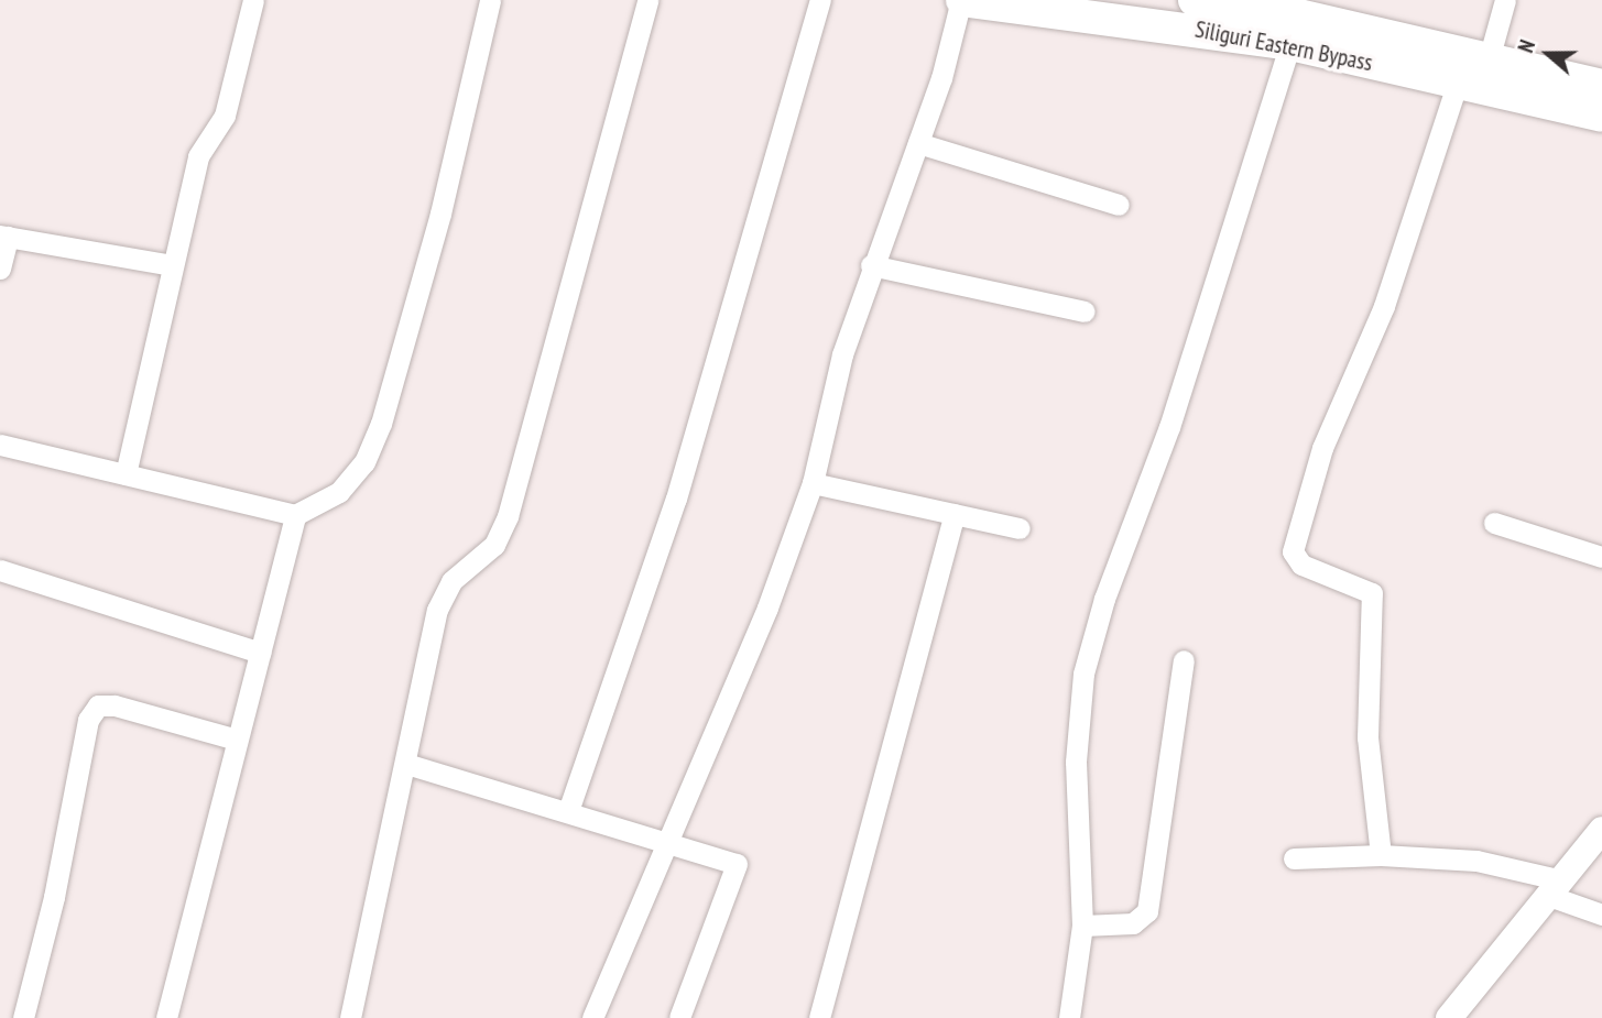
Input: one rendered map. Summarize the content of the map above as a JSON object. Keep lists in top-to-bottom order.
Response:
{
  "streets": {
    "main road": ["Siliguri Eastern Bypass"]
  },
  "north": "left"
}
